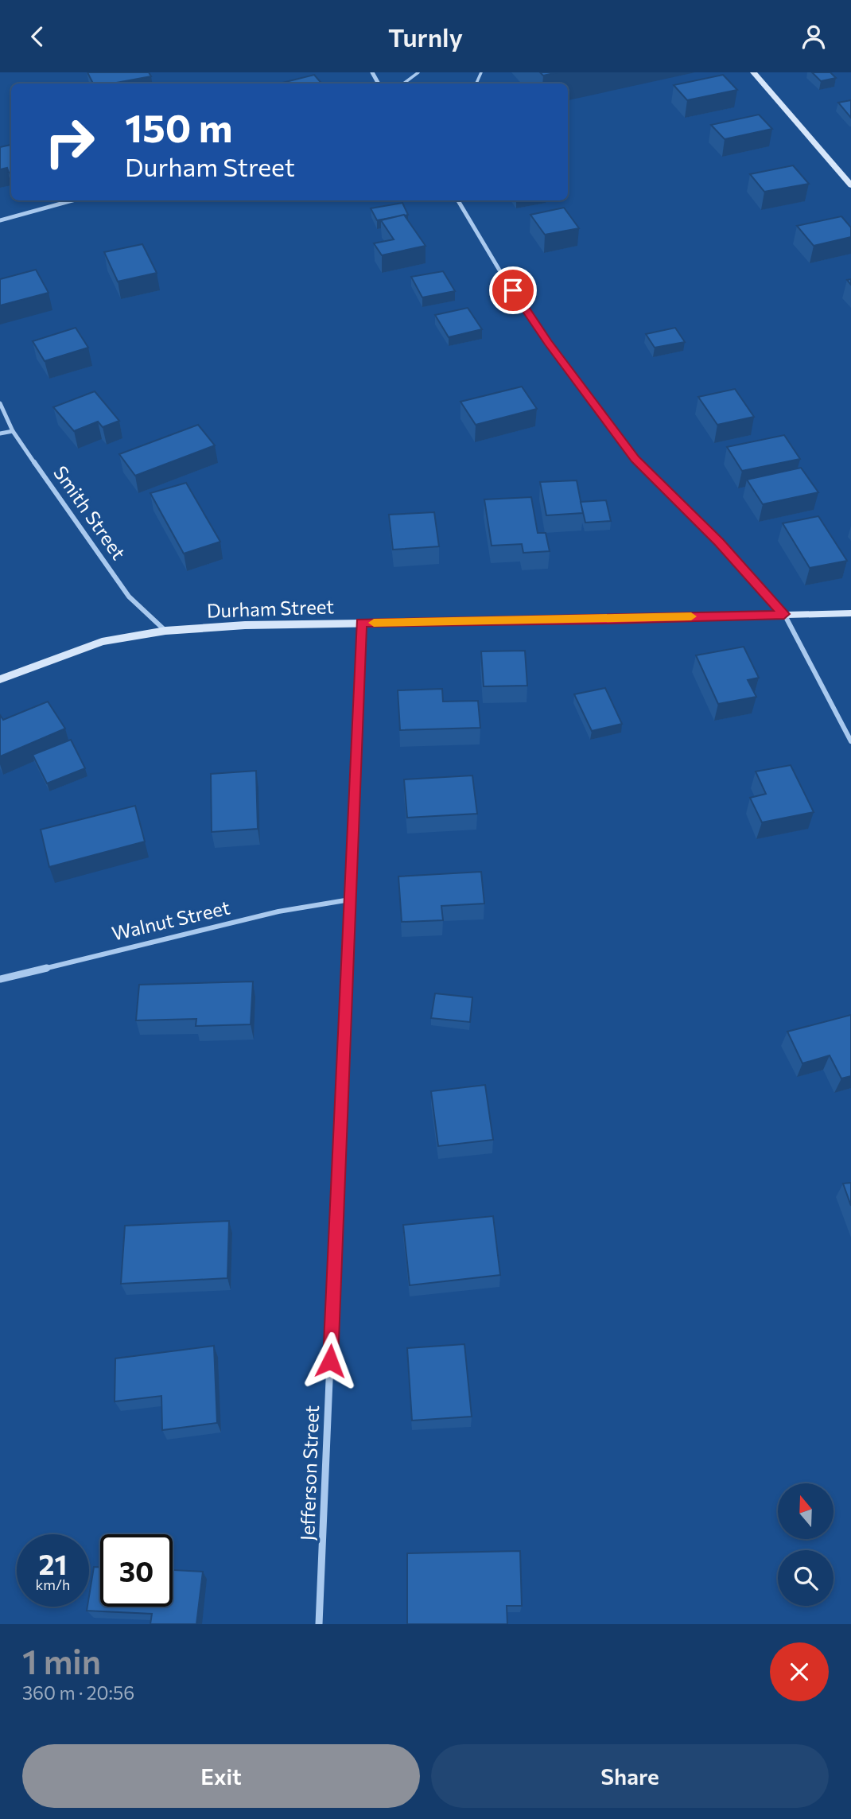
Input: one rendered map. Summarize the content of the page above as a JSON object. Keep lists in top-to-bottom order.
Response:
{
  "streets": {
    "street": [
      "Smith Street",
      "Durham Street",
      "Walnut Street",
      "Jefferson Street"
    ]
  },
  "crossings": [
    ["Smith Street", "Durham Street"],
    ["Durham Street", "Jefferson Street"],
    ["Walnut Street", "Jefferson Street"]
  ],
  "north": "top",
  "page": {
    "header": "Turnly",
    "turn": ["150 m", "Durham Street"],
    "speed": "21 km/h",
    "limit": "30",
    "heading": ["1 min", "360 m · 20:56"],
    "buttons": ["Exit", "Share"]
  }
}
